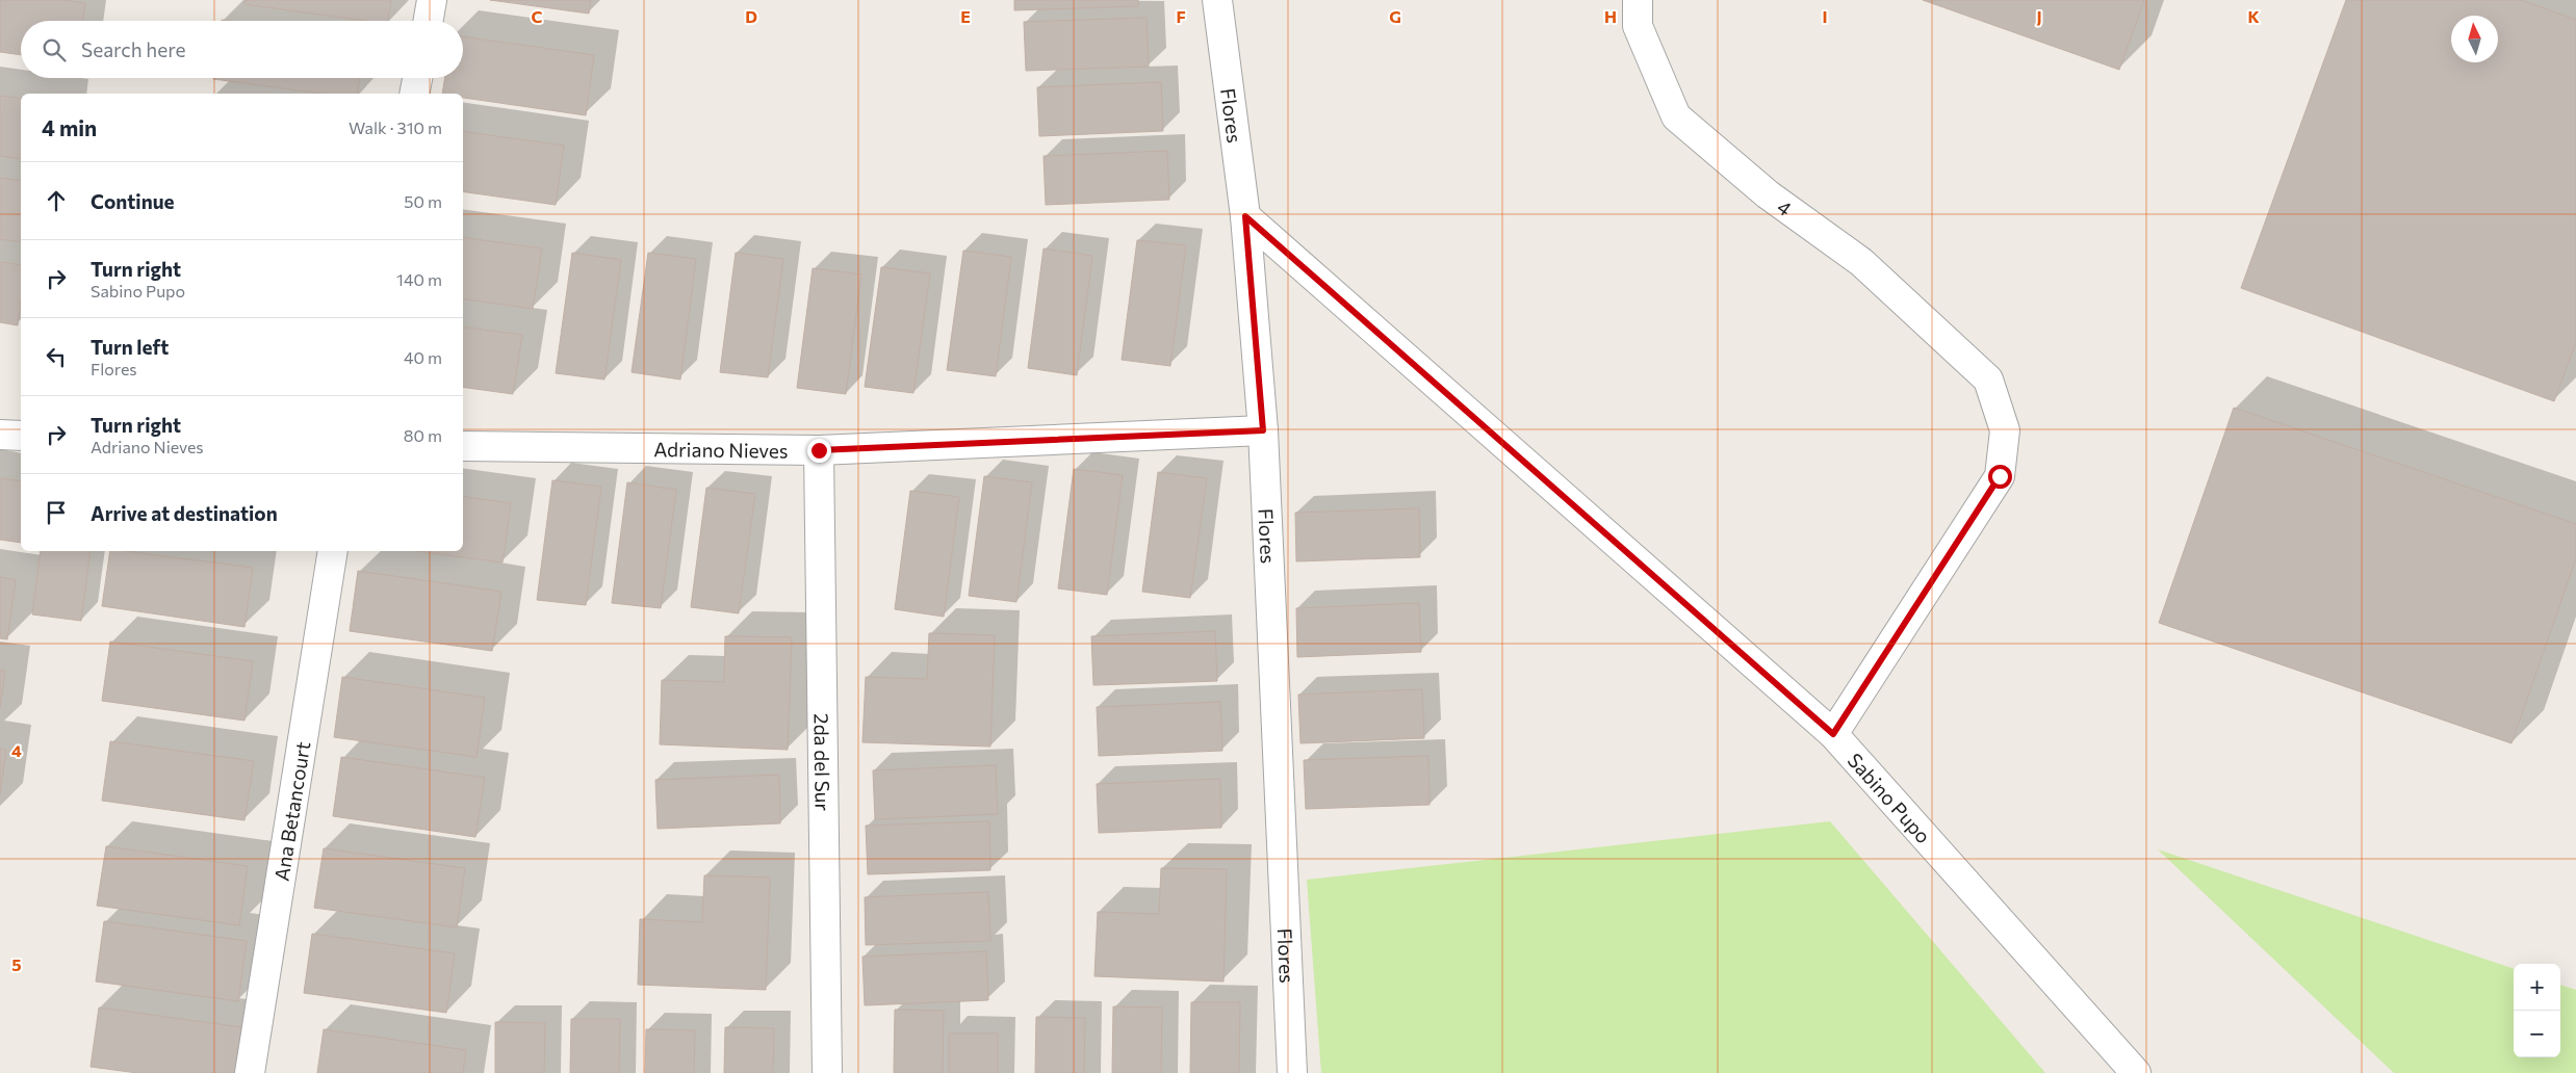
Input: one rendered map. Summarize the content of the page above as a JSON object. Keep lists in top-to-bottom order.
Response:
{
  "streets": {
    "street": [
      "Flores",
      "4",
      "Adriano Nieves",
      "2da del Sur",
      "Sabino Pupo",
      "Ana Betancourt"
    ]
  },
  "crossings": [
    ["Flores", "Adriano Nieves"],
    ["Flores", "Sabino Pupo"],
    ["4", "Sabino Pupo"],
    ["Adriano Nieves", "2da del Sur"]
  ],
  "north": "top",
  "page": {
    "search": "Search here",
    "heading": ["4 min", "Walk · 310 m"],
    "list": [
      ["Continue", "50 m"],
      ["Turn right", "Sabino Pupo", "140 m"],
      ["Turn left", "Flores", "40 m"],
      ["Turn right", "Adriano Nieves", "80 m"],
      "Arrive at destination"
    ],
    "map_buttons": ["+", "−"]
  },
  "grid": {
    "columns": [
      "C",
      "D",
      "E",
      "F",
      "G",
      "H",
      "I",
      "J",
      "K"
    ],
    "rows": ["4", "5"]
  }
}
